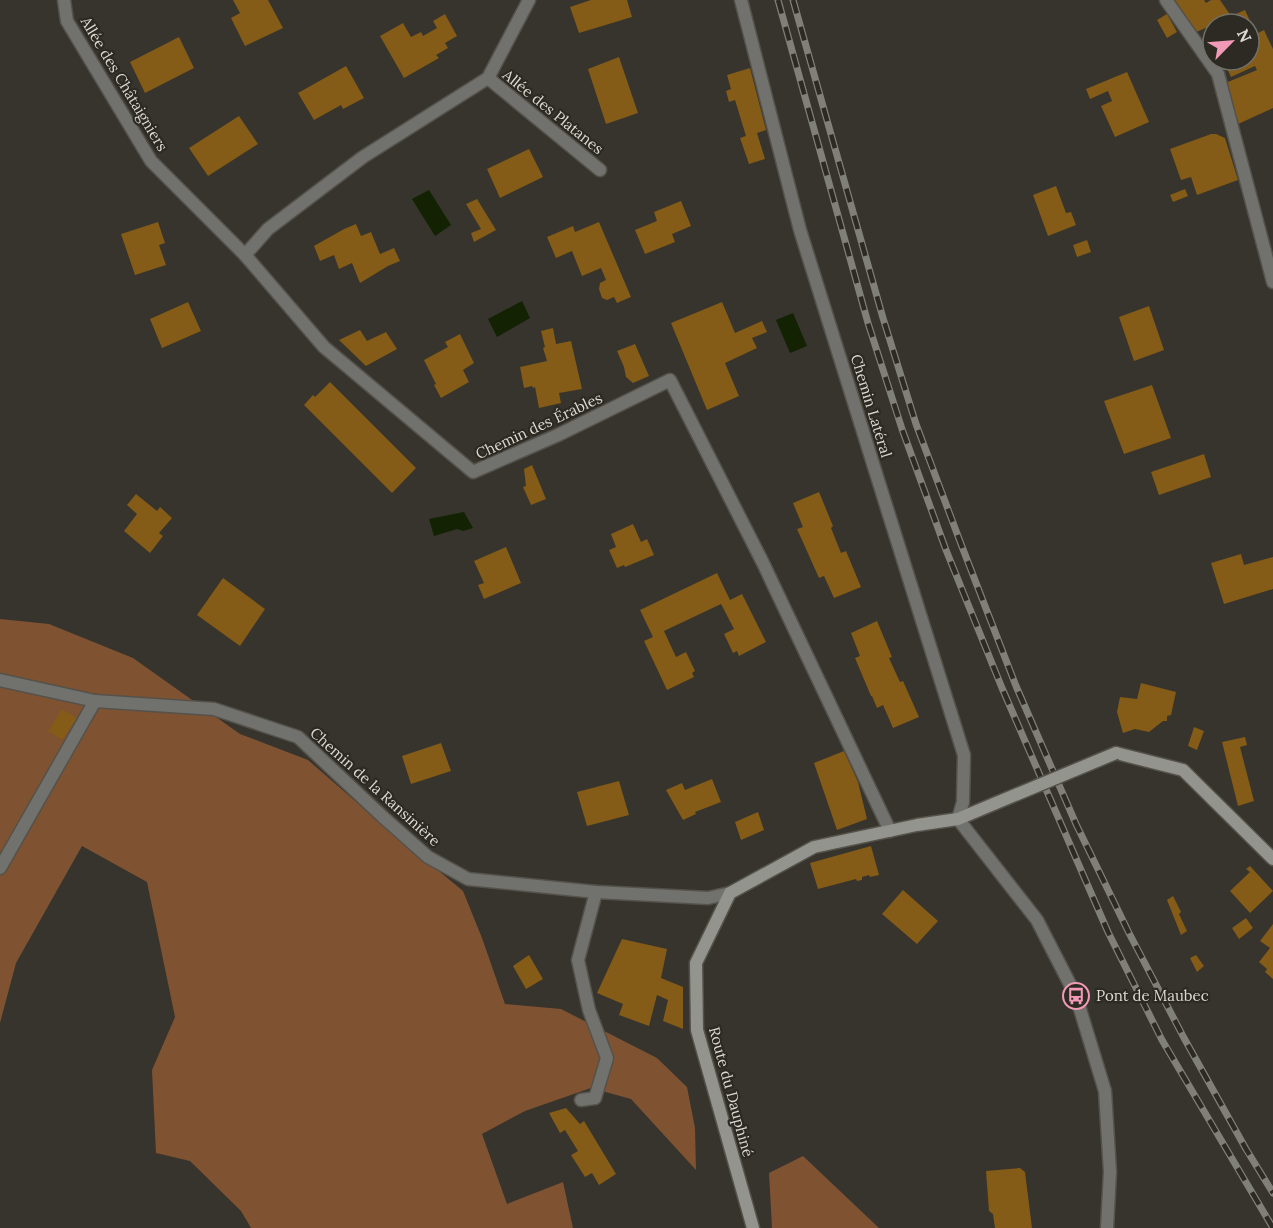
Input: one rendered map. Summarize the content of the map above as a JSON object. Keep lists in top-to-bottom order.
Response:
{
  "streets": {
    "street": [
      "Allée des Châtaigniers",
      "Allée des Platanes",
      "Chemin Latéral",
      "Chemin des Érables",
      "Chemin de la Ransinière",
      "Route du Dauphiné"
    ]
  },
  "crossings": [
    ["Allée des Châtaigniers", "Chemin des Érables"],
    ["Chemin de la Ransinière", "Route du Dauphiné"]
  ],
  "places": {
    "bus stop": ["Pont de Maubec"]
  },
  "north": "top right"
}
